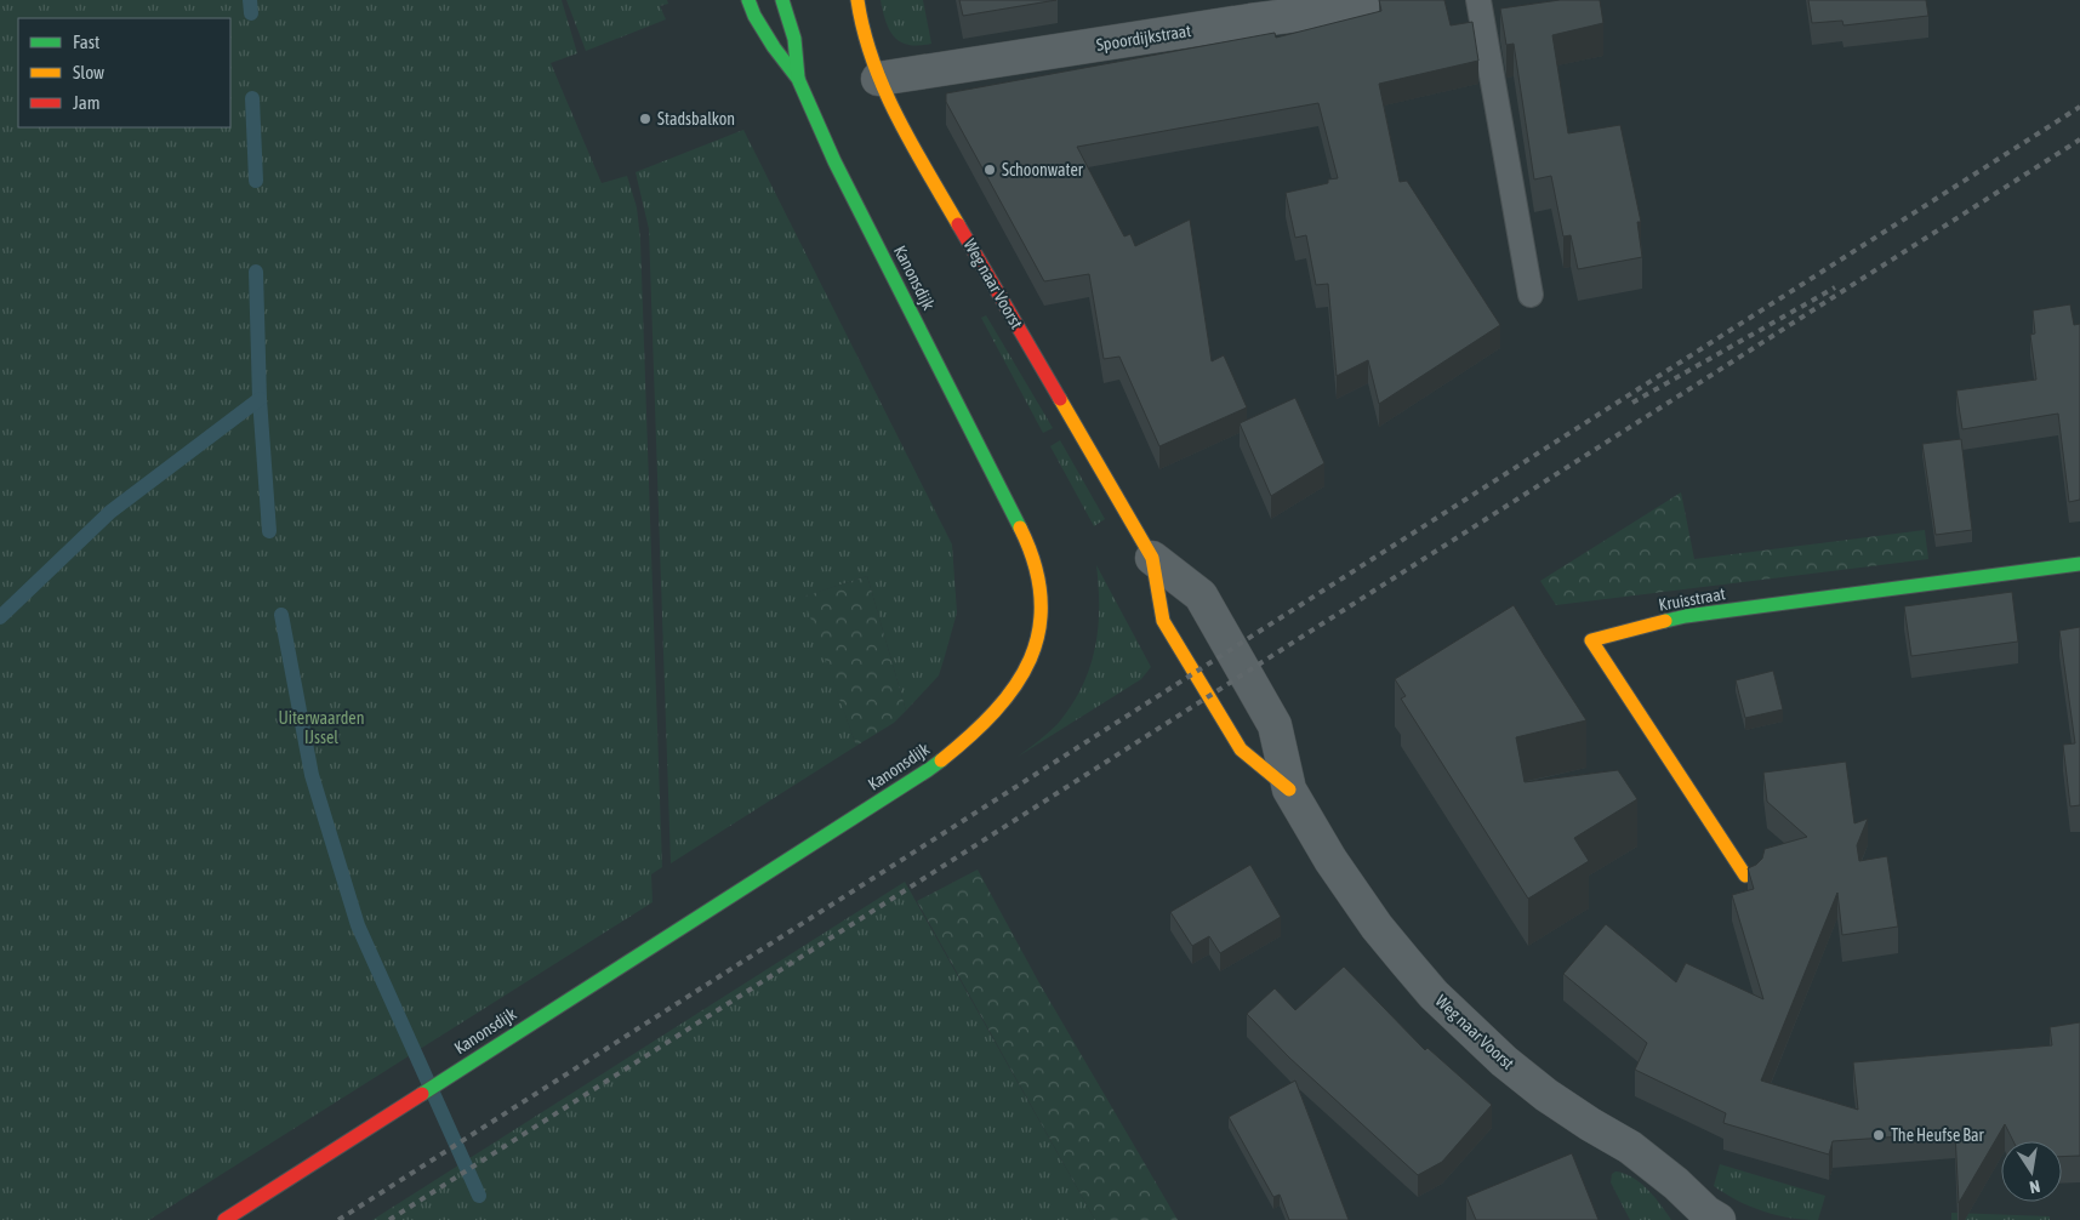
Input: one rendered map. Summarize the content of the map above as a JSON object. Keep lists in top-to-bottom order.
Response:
{
  "streets": {
    "street": [
      "Spoordijkstraat",
      "Kanonsdijk",
      "Weg naar Voorst",
      "Kruisstraat"
    ]
  },
  "crossings": [
    ["Spoordijkstraat", "Weg naar Voorst"]
  ],
  "parks": ["Uiterwaarden IJssel"],
  "places": ["Stadsbalkon", "Schoonwater", "The Heufse Bar"],
  "legend": ["Fast", "Slow", "Jam"],
  "north": "bottom"
}
